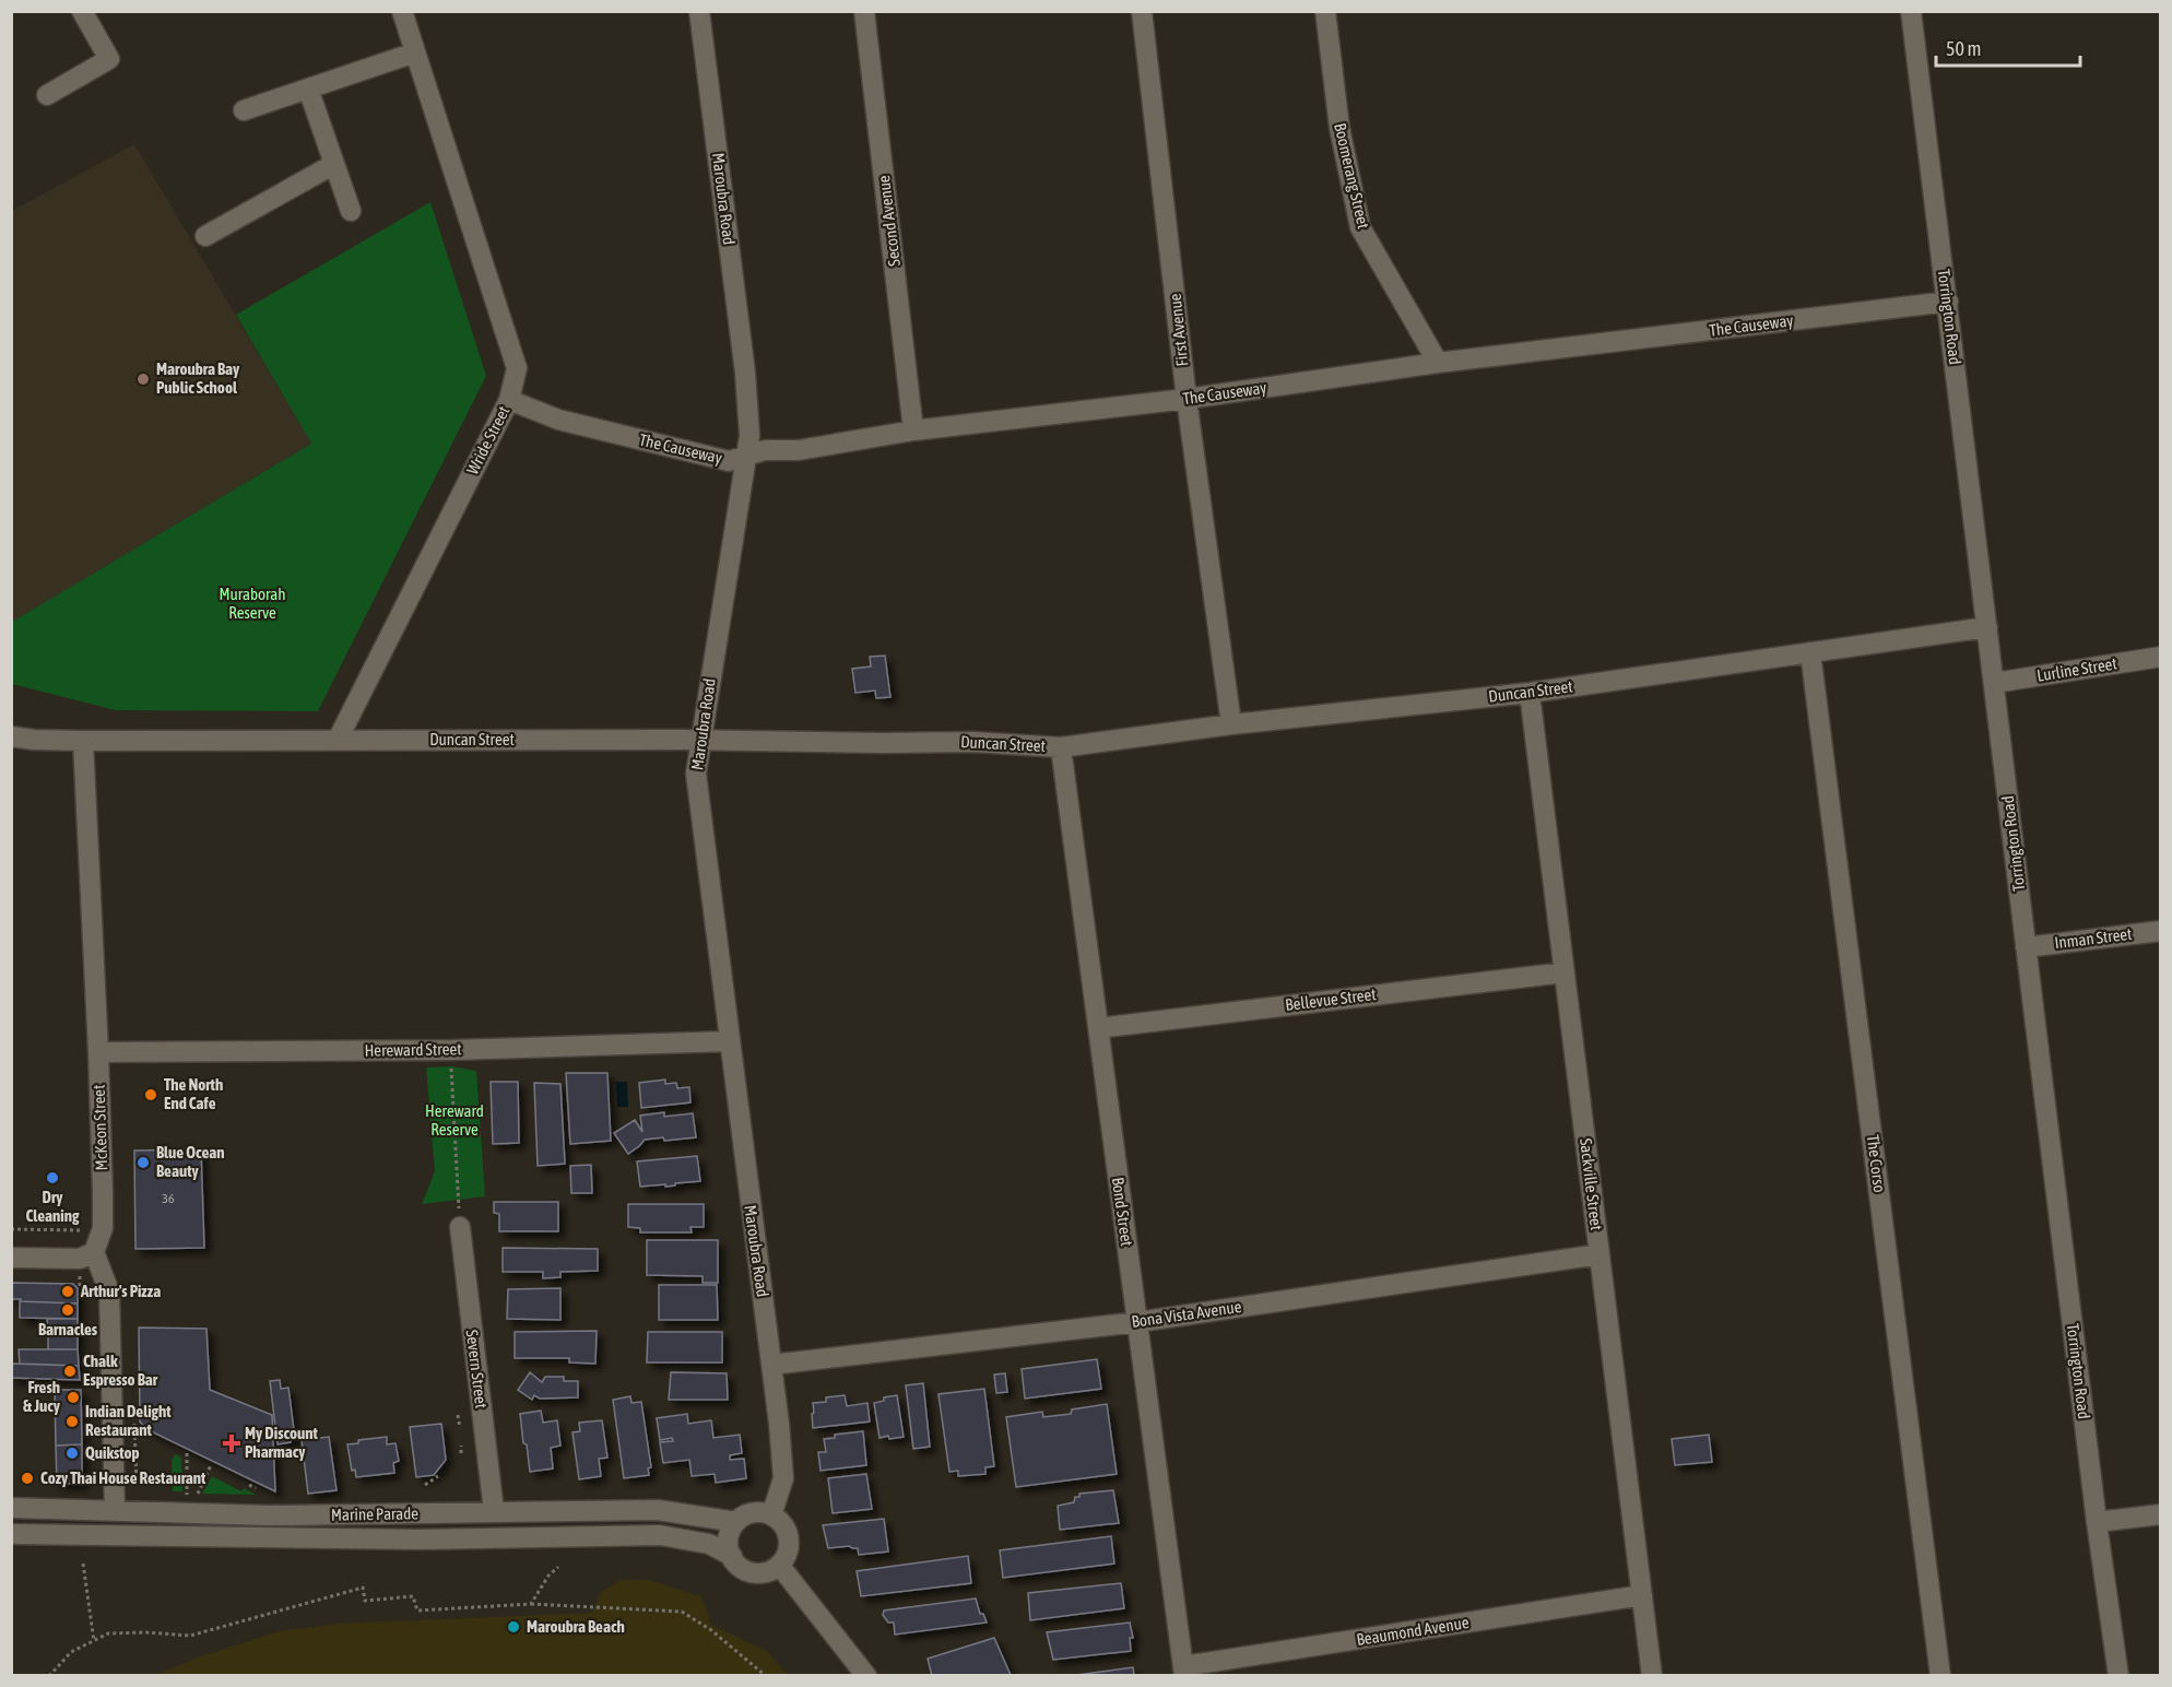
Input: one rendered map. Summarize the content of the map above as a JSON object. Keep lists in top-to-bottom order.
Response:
{
  "streets": {
    "street": [
      "Boomerang Street",
      "Maroubra Road",
      "Second Avenue",
      "Torrington Road",
      "The Causeway",
      "First Avenue",
      "Wride Street",
      "Lurline Street",
      "Duncan Street",
      "Inman Street",
      "Bellevue Street",
      "Hereward Street",
      "McKeon Street",
      "The Corso",
      "Sackville Street",
      "Bond Street",
      "Bona Vista Avenue",
      "Severn Street",
      "Marine Parade",
      "Beaumond Avenue"
    ]
  },
  "crossings": [
    ["Boomerang Street", "The Causeway"],
    ["Maroubra Road", "The Causeway"],
    ["Maroubra Road", "Duncan Street"],
    ["Maroubra Road", "Hereward Street"],
    ["Maroubra Road", "Bona Vista Avenue"],
    ["Maroubra Road", "Marine Parade"],
    ["Second Avenue", "The Causeway"],
    ["Torrington Road", "The Causeway"],
    ["Torrington Road", "Lurline Street"],
    ["Torrington Road", "Duncan Street"],
    ["Torrington Road", "Inman Street"],
    ["The Causeway", "First Avenue"],
    ["The Causeway", "Wride Street"],
    ["First Avenue", "Duncan Street"],
    ["Wride Street", "Duncan Street"],
    ["Duncan Street", "McKeon Street"],
    ["Duncan Street", "The Corso"],
    ["Duncan Street", "Sackville Street"],
    ["Duncan Street", "Bond Street"],
    ["Bellevue Street", "Sackville Street"],
    ["Bellevue Street", "Bond Street"],
    ["Hereward Street", "McKeon Street"],
    ["Sackville Street", "Bona Vista Avenue"],
    ["Sackville Street", "Beaumond Avenue"],
    ["Bond Street", "Bona Vista Avenue"],
    ["Bond Street", "Beaumond Avenue"],
    ["Severn Street", "Marine Parade"]
  ],
  "parks": ["Muraborah Reserve", "Hereward Reserve"],
  "places": {
    "other": [
      "Maroubra Bay Public School",
      "The North End Cafe",
      "Blue Ocean Beauty",
      "Dry Cleaning",
      "Arthur's Pizza",
      "Barnacles",
      "Chalk Espresso Bar",
      "Fresh & Jucy",
      "Indian Delight Restaurant",
      "Quikstop",
      "Cozy Thai House Restaurant",
      "Maroubra Beach"
    ],
    "health": ["My Discount Pharmacy"]
  },
  "house_numbers": ["36"],
  "scale_bar": "50 m"
}
